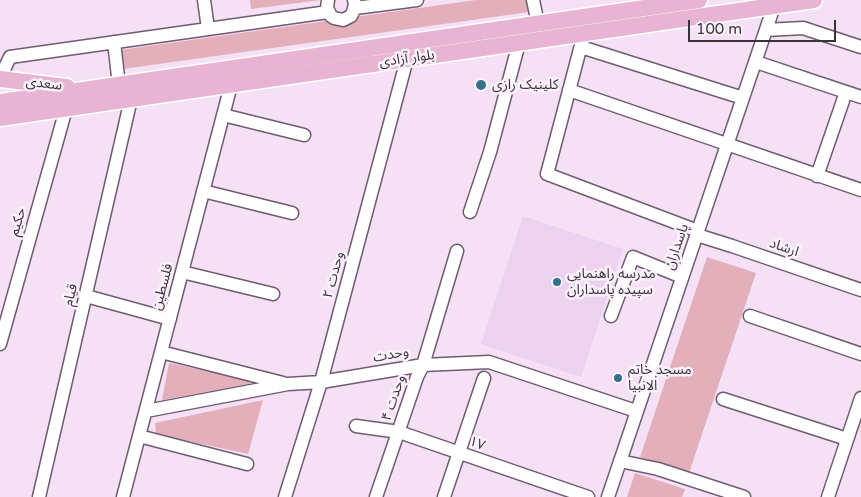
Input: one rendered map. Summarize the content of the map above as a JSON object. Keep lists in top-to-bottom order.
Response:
{
  "streets": {
    "main road": ["بلوار آزادی", "سعدی"],
    "street": [
      "حکیم",
      "پاسداران",
      "ارشاد",
      "وحدت ۲",
      "فلسطین",
      "قیام",
      "وحدت",
      "وحدت ۴",
      "۱۷"
    ]
  },
  "crossings": [
    ["بلوار آزادی", "سعدی"],
    ["بلوار آزادی", "حکیم"],
    ["بلوار آزادی", "پاسداران"],
    ["بلوار آزادی", "وحدت ۲"],
    ["بلوار آزادی", "فلسطین"],
    ["بلوار آزادی", "قیام"],
    ["پاسداران", "ارشاد"],
    ["پاسداران", "وحدت"],
    ["وحدت ۲", "وحدت"],
    ["فلسطین", "وحدت"],
    ["وحدت", "وحدت ۴"],
    ["وحدت ۴", "۱۷"]
  ],
  "places": ["کلینیک رازی", "مدرسه راهنمایی سپیده پاسداران", "مسجد خاتم الانبیا"],
  "scale_bar": "100 m"
}
